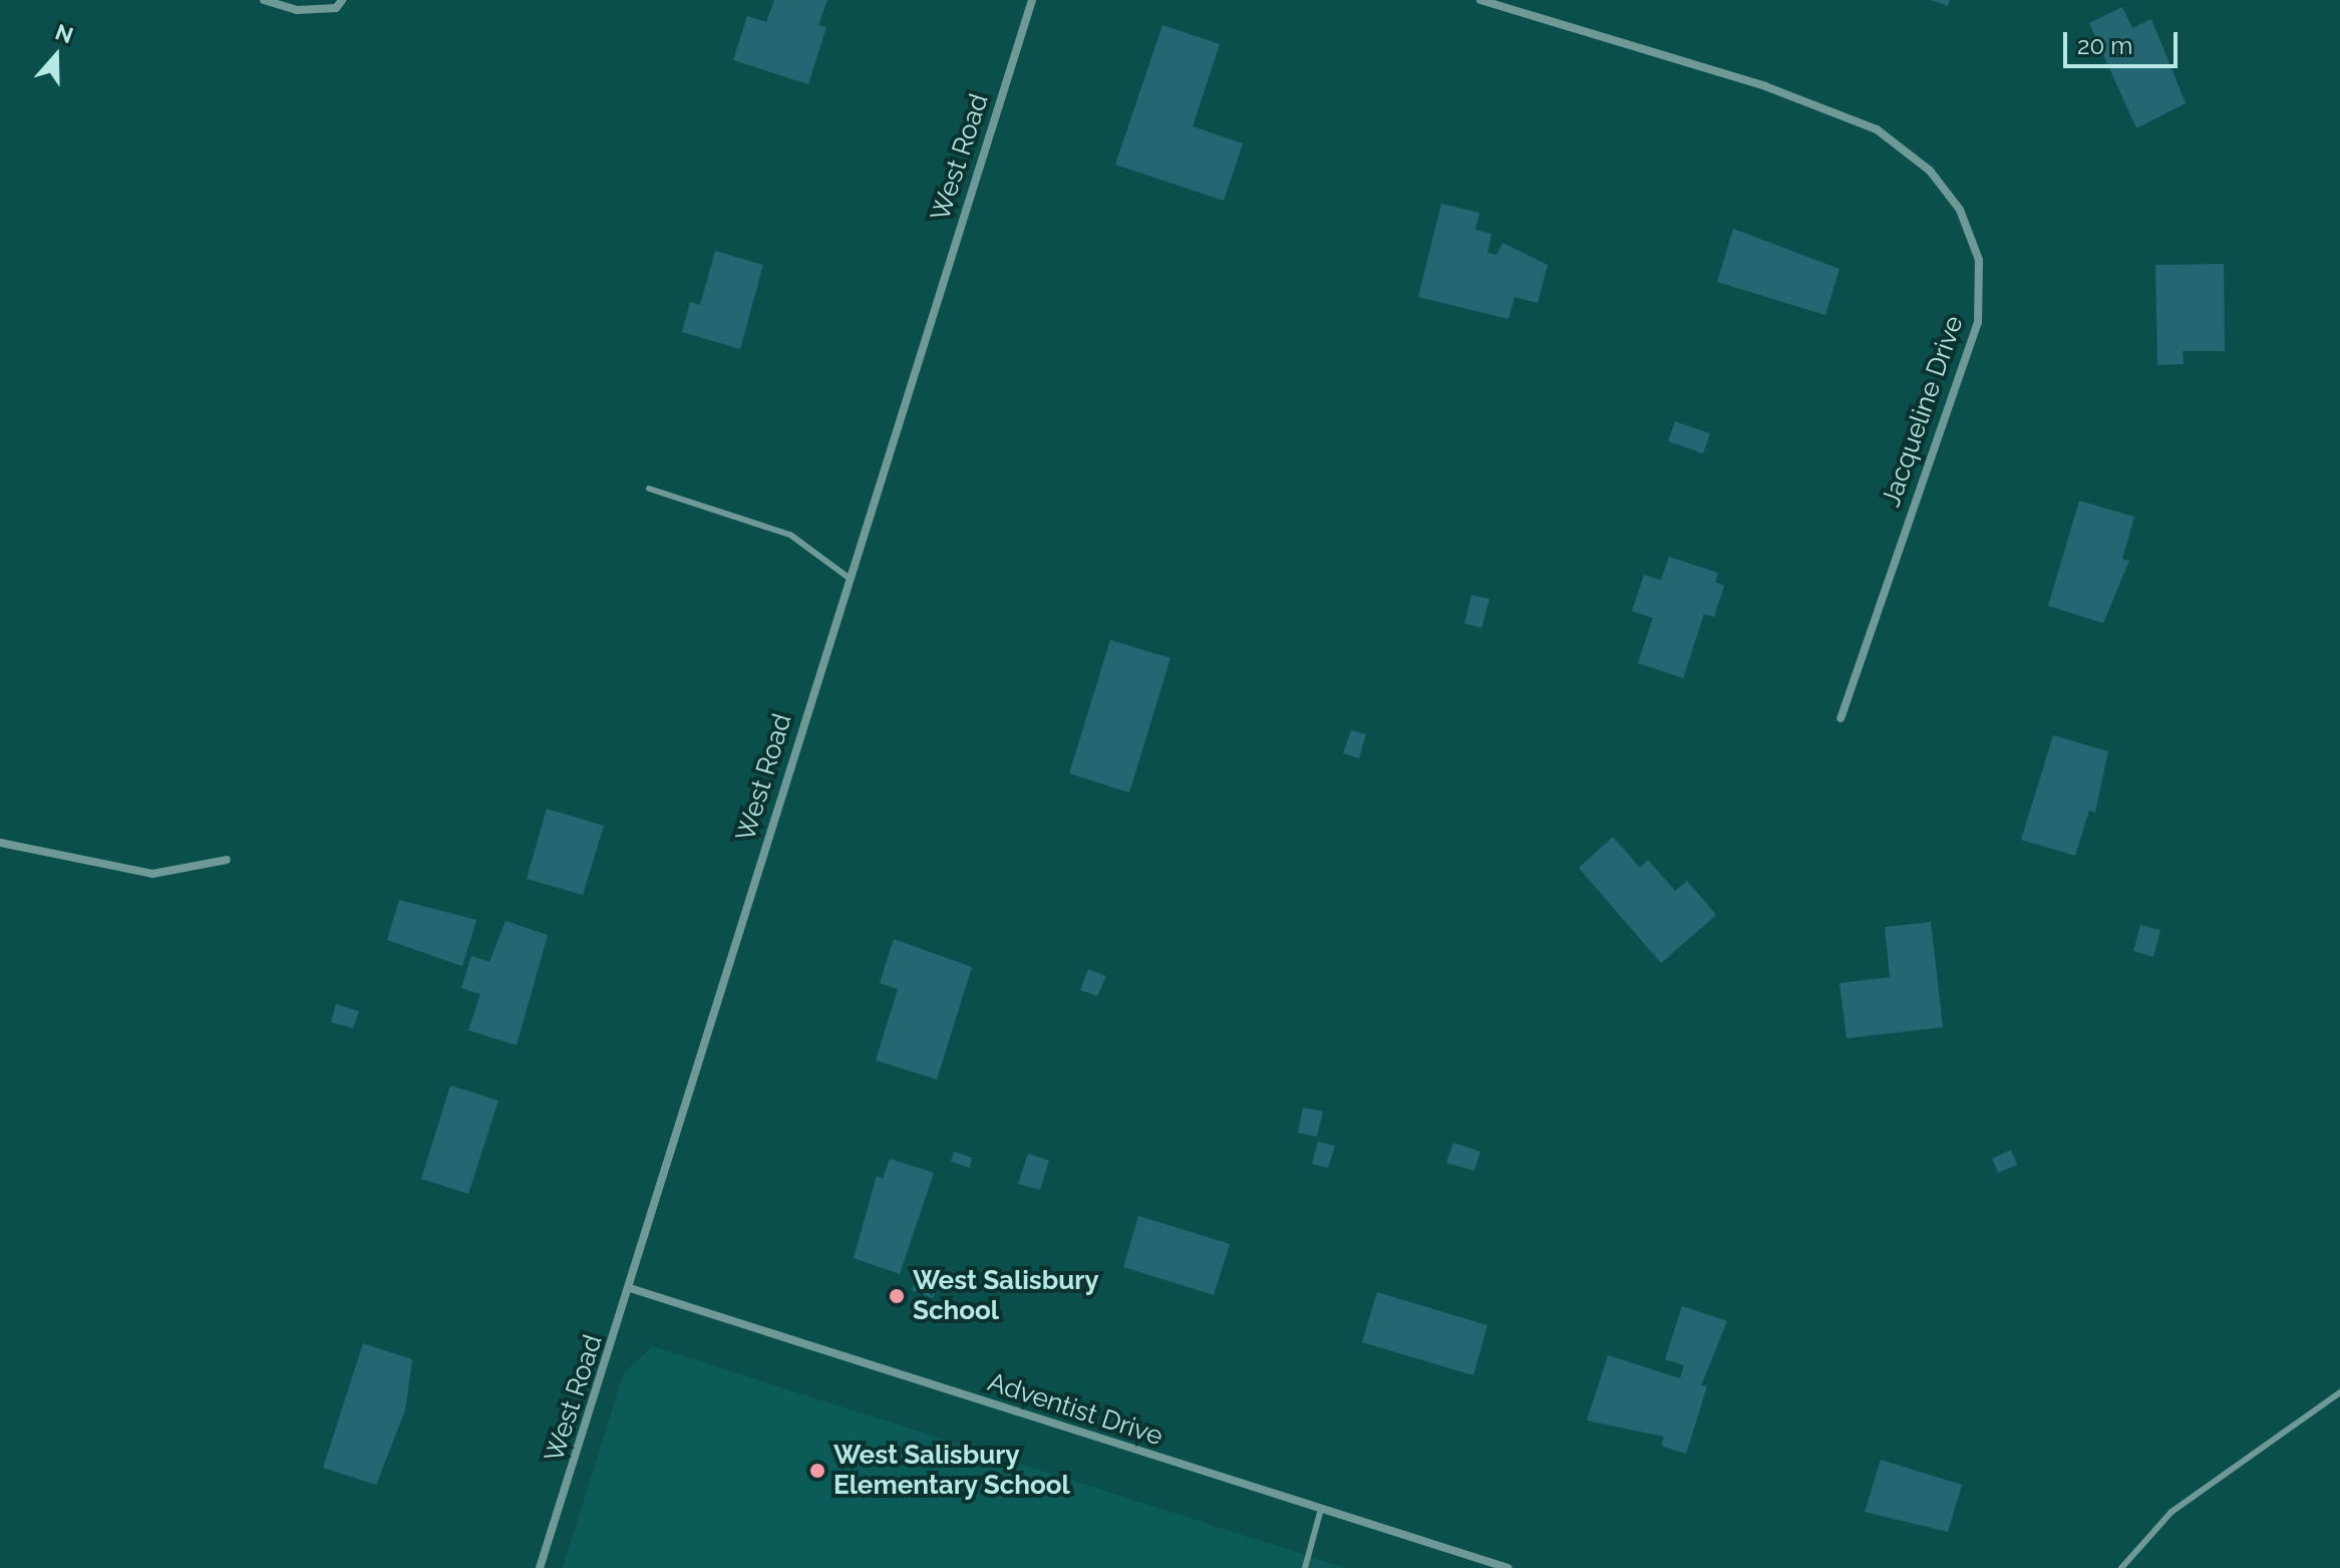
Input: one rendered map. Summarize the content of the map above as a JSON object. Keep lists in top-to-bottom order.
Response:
{
  "streets": {
    "street": ["West Road", "Jacqueline Drive", "Adventist Drive"]
  },
  "crossings": [
    ["West Road", "Adventist Drive"]
  ],
  "places": ["West Salisbury School", "West Salisbury Elementary School"],
  "scale_bar": "20 m",
  "north": "top"
}
